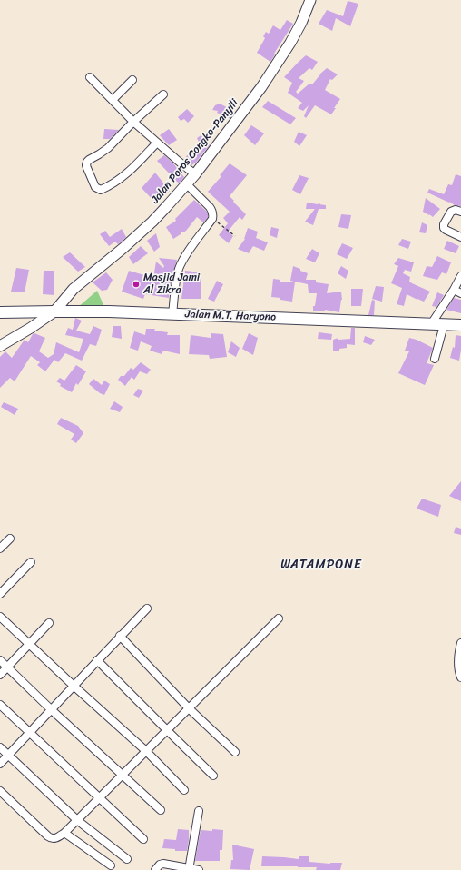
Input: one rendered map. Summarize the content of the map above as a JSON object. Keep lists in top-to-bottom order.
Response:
{
  "streets": {
    "highway": ["Jalan M.T. Haryono"],
    "main road": ["Jalan Poros Congko-Panyili"]
  },
  "crossings": [
    ["Jalan Poros Congko-Panyili", "Jalan M.T. Haryono"]
  ],
  "districts": ["WATAMPONE"],
  "places": ["Masjid Jami Al Zikra"]
}
